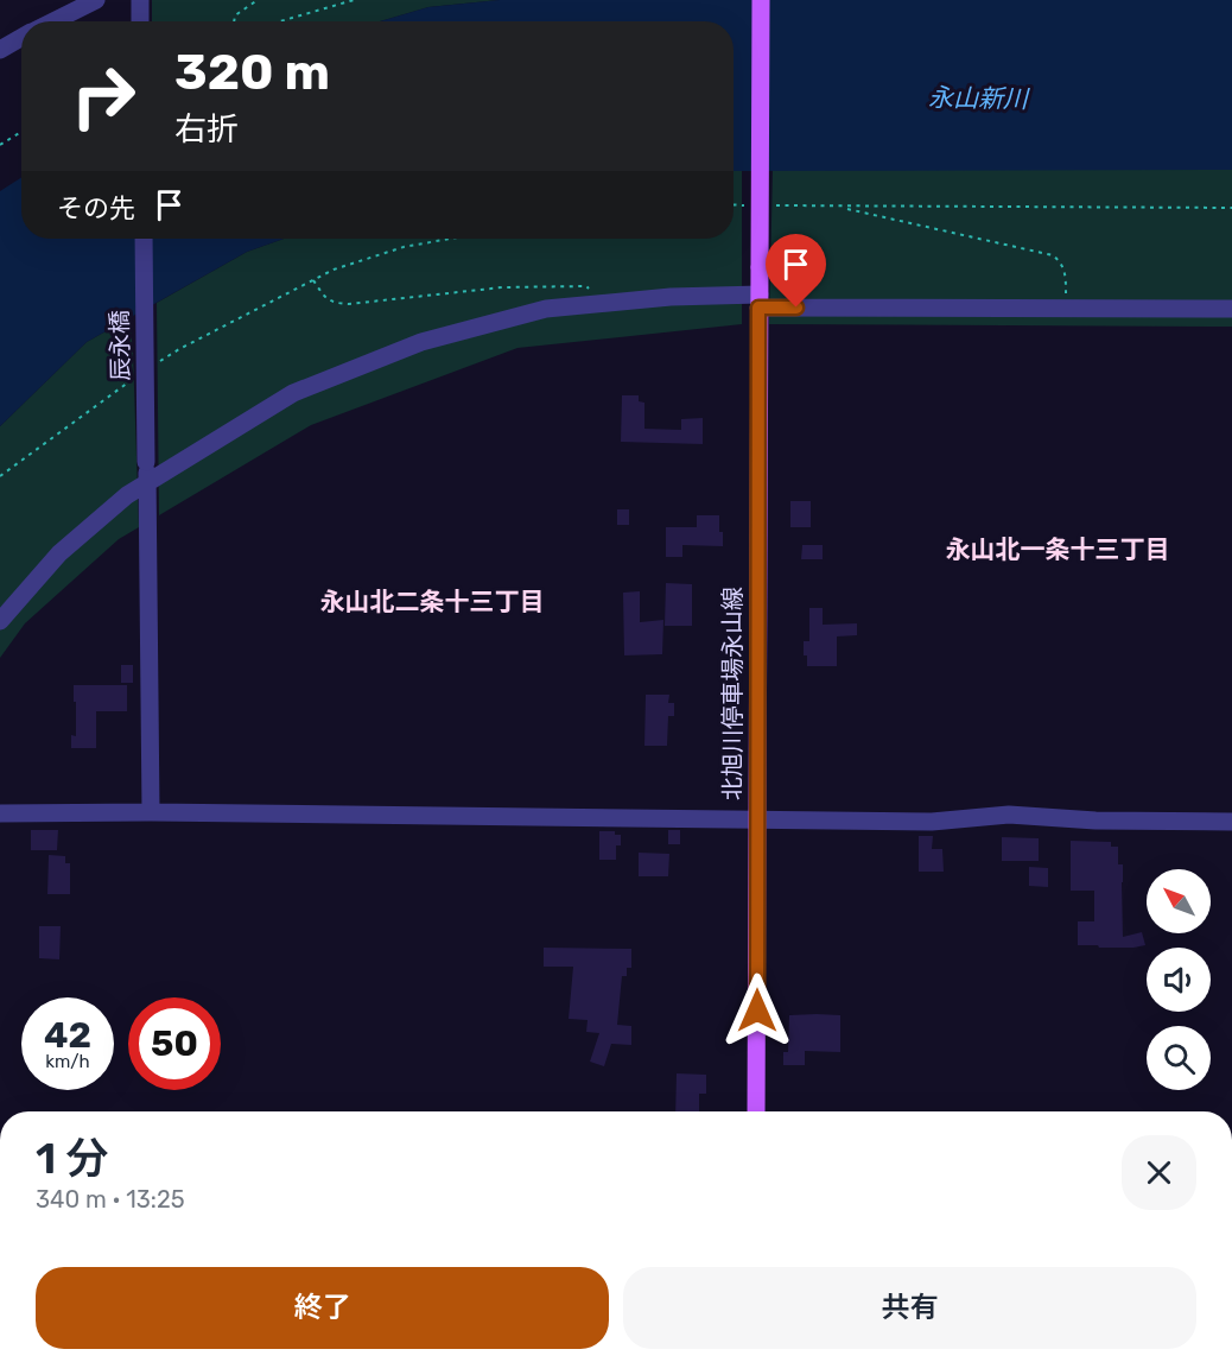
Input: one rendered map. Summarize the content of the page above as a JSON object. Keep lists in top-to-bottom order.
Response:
{
  "streets": {
    "main road": ["北旭川停車場永山線"],
    "street": ["辰永橋"]
  },
  "districts": ["永山北一条十三丁目", "永山北二条十三丁目"],
  "water": ["永山新川"],
  "north": "top left",
  "page": {
    "turn": ["320 m", "右折"],
    "then": "その先",
    "speed": "42 km/h",
    "limit": "50",
    "heading": ["1 分", "340 m · 13:25"],
    "buttons": ["終了", "共有"]
  }
}
